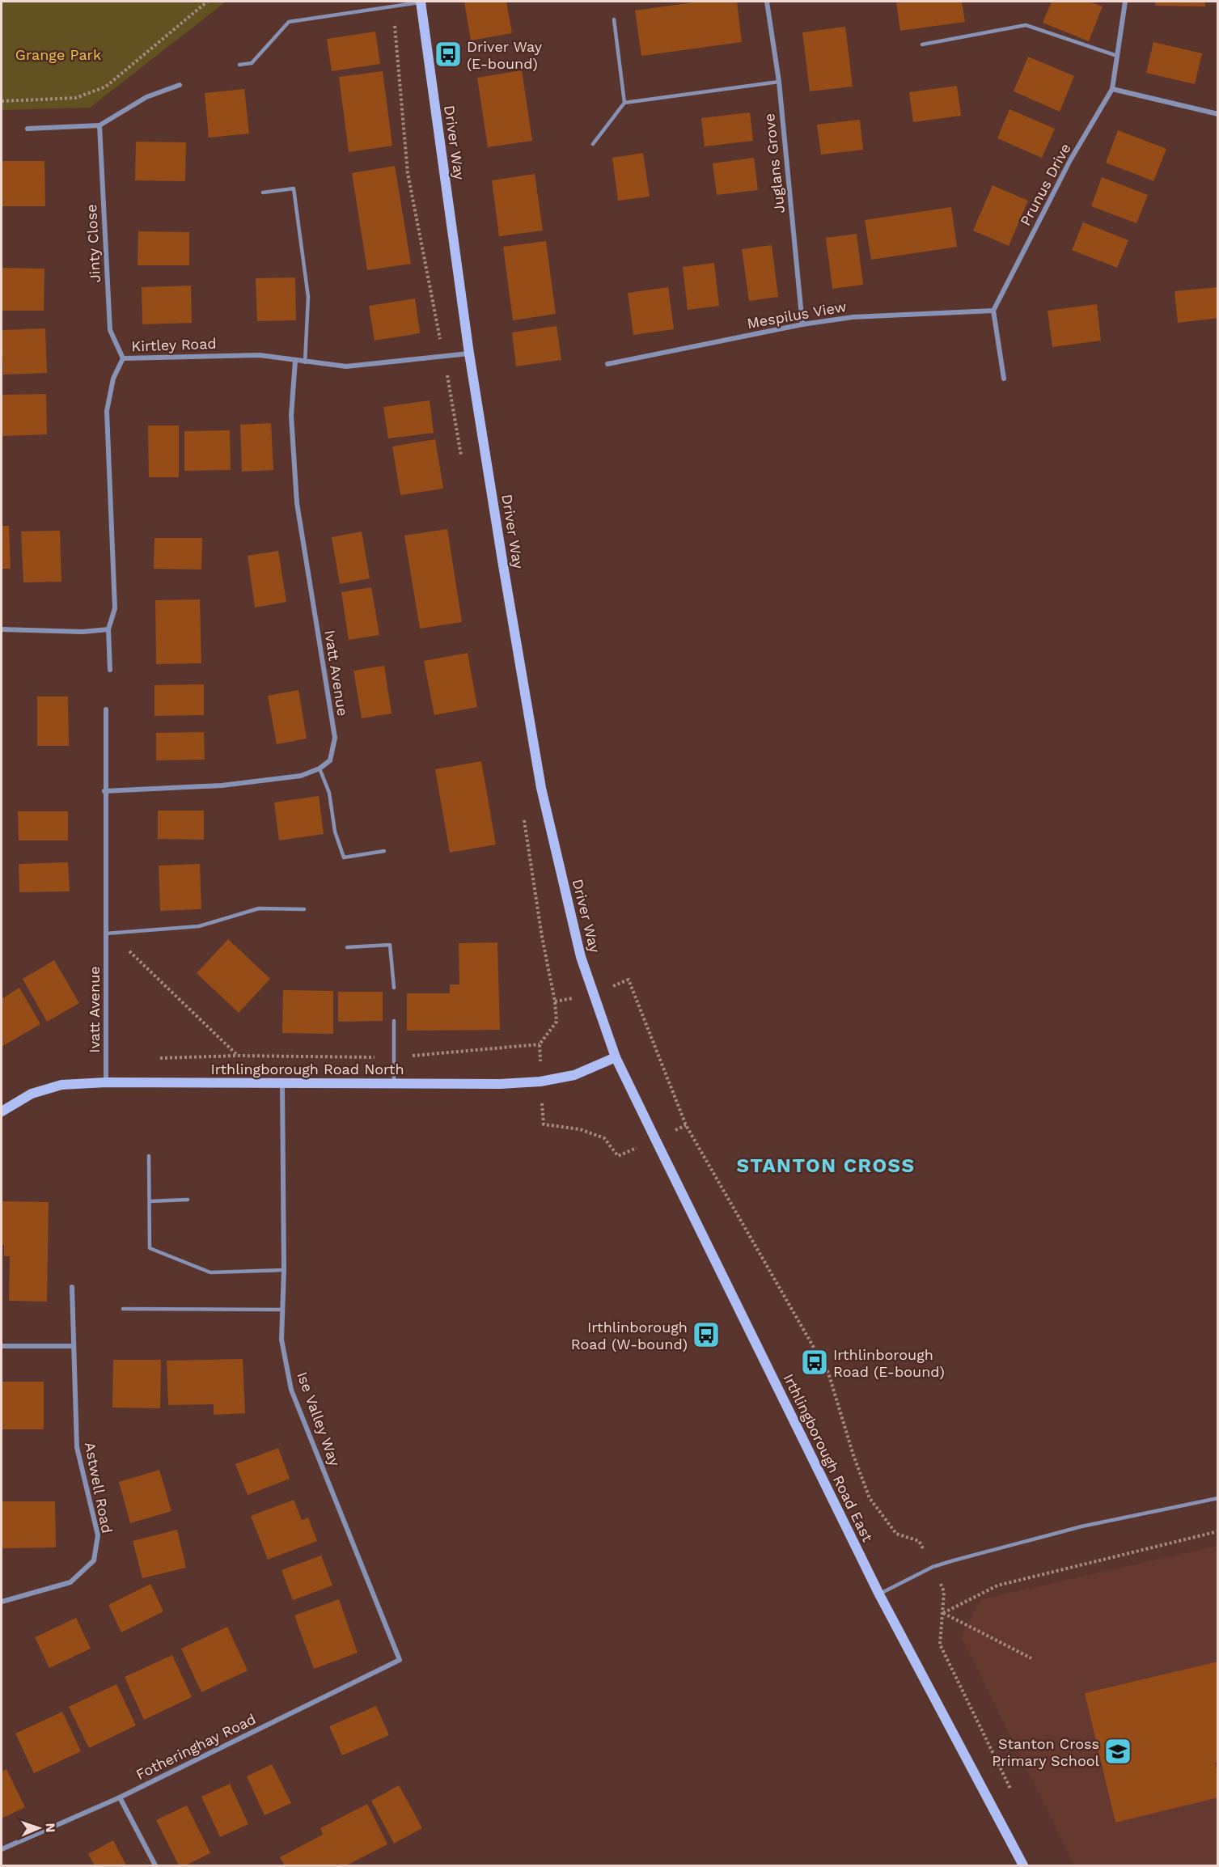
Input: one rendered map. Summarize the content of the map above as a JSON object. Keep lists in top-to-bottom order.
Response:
{
  "streets": {
    "main road": ["Driver Way", "Irthlingborough Road North", "Irthlingborough Road East"],
    "street": [
      "Juglans Grove",
      "Prunus Drive",
      "Jinty Close",
      "Mespilus View",
      "Kirtley Road",
      "Ivatt Avenue",
      "Ise Valley Way",
      "Astwell Road",
      "Fotheringhay Road"
    ]
  },
  "crossings": [
    ["Driver Way", "Kirtley Road"],
    ["Driver Way", "Irthlingborough Road North"],
    ["Driver Way", "Irthlingborough Road East"],
    ["Juglans Grove", "Mespilus View"],
    ["Prunus Drive", "Mespilus View"],
    ["Jinty Close", "Kirtley Road"],
    ["Kirtley Road", "Ivatt Avenue"],
    ["Ivatt Avenue", "Irthlingborough Road North"],
    ["Irthlingborough Road North", "Ise Valley Way"],
    ["Irthlingborough Road North", "Irthlingborough Road East"],
    ["Ise Valley Way", "Fotheringhay Road"]
  ],
  "districts": ["STANTON CROSS"],
  "parks": ["Grange Park"],
  "places": {
    "bus stop": ["Driver Way (E-bound)", "Irthlinborough Road (W-bound)", "Irthlinborough Road (E-bound)"],
    "school or university": ["Stanton Cross Primary School"]
  },
  "north": "right"
}
